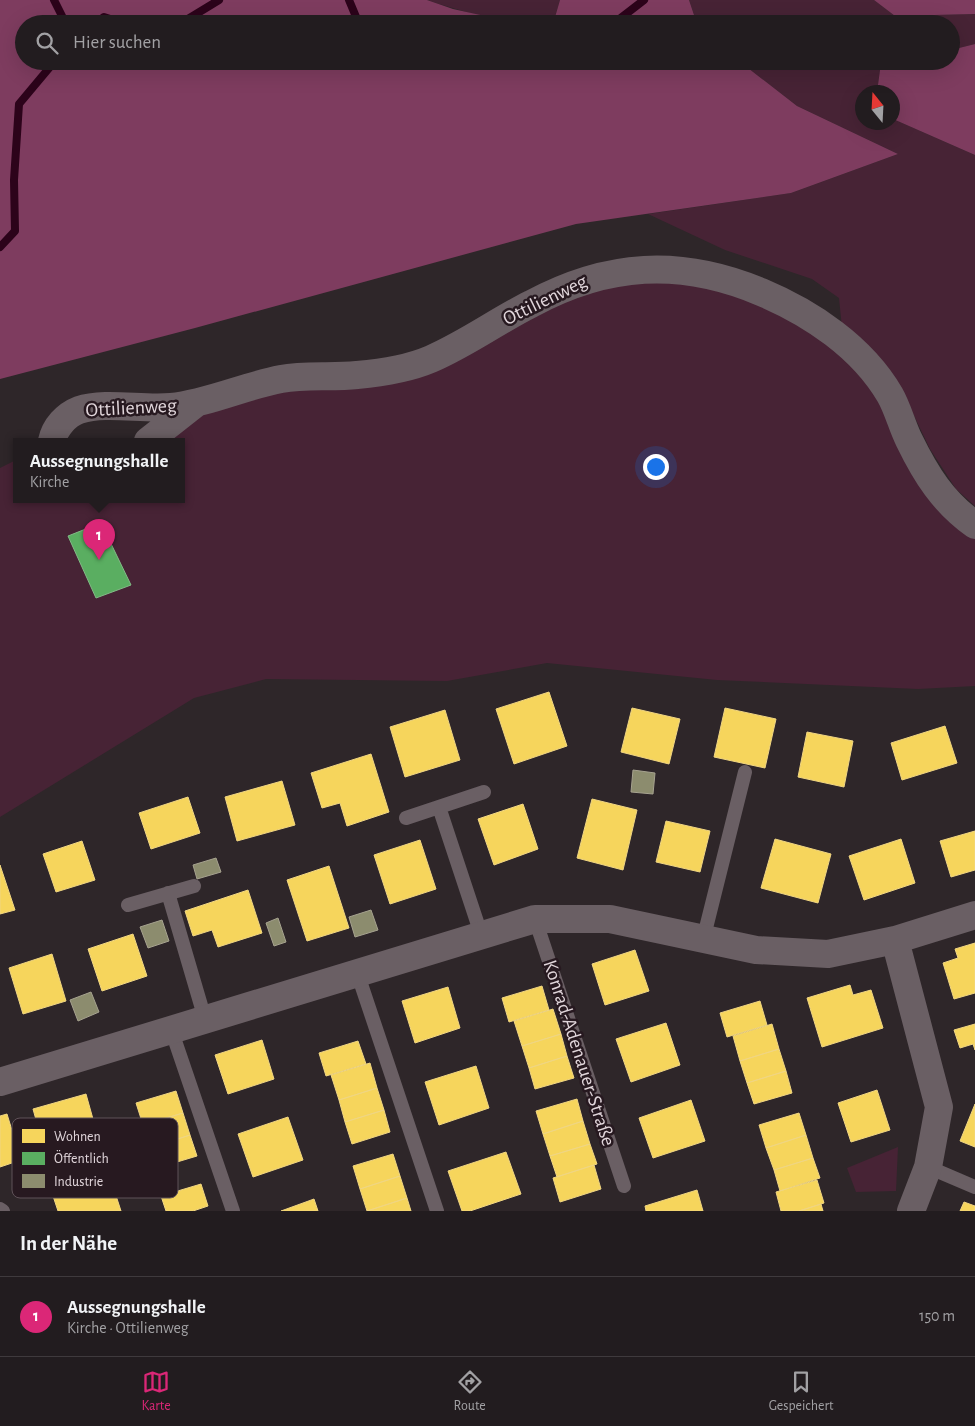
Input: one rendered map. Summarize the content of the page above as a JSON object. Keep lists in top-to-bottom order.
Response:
{
  "streets": {
    "street": ["Ottilienweg"],
    "lane": ["Konrad-Adenauer-Straße"]
  },
  "legend": ["Wohnen", "Öffentlich", "Industrie"],
  "north": "top",
  "page": {
    "search": "Hier suchen",
    "popup": ["Aussegnungshalle", "Kirche"],
    "pins": "1",
    "heading": "In der Nähe",
    "list": [
      {
        "mark": "1",
        "name": "Aussegnungshalle",
        "note": "Kirche · Ottilienweg",
        "value": "150 m"
      }
    ],
    "nav": ["Karte", "Route", "Gespeichert"]
  }
}
